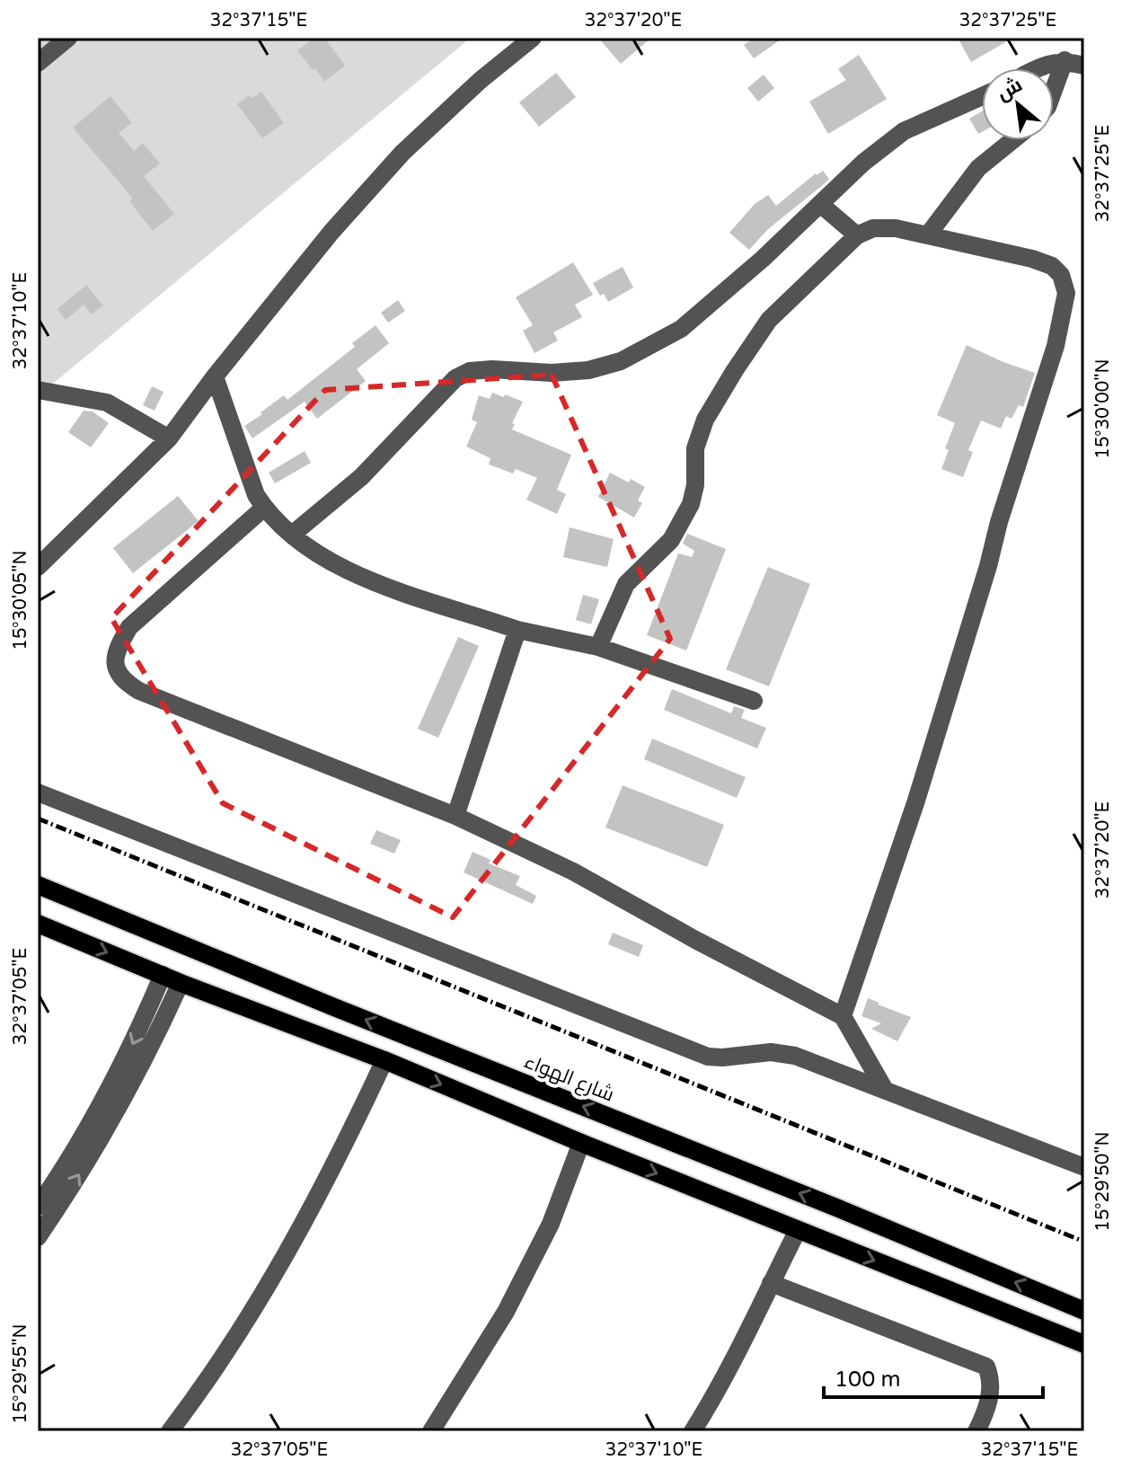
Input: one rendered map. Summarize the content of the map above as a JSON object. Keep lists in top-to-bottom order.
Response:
{
  "streets": {
    "main road": ["شارع الهواء"]
  },
  "scale_bar": "100 m",
  "north": "top left",
  "coordinates": [
    "32°37'15\"E",
    "32°37'20\"E",
    "32°37'25\"E",
    "32°37'10\"E",
    "15°30'00\"N",
    "15°30'05\"N",
    "32°37'05\"E",
    "15°29'50\"N",
    "15°29'55\"N"
  ]
}
